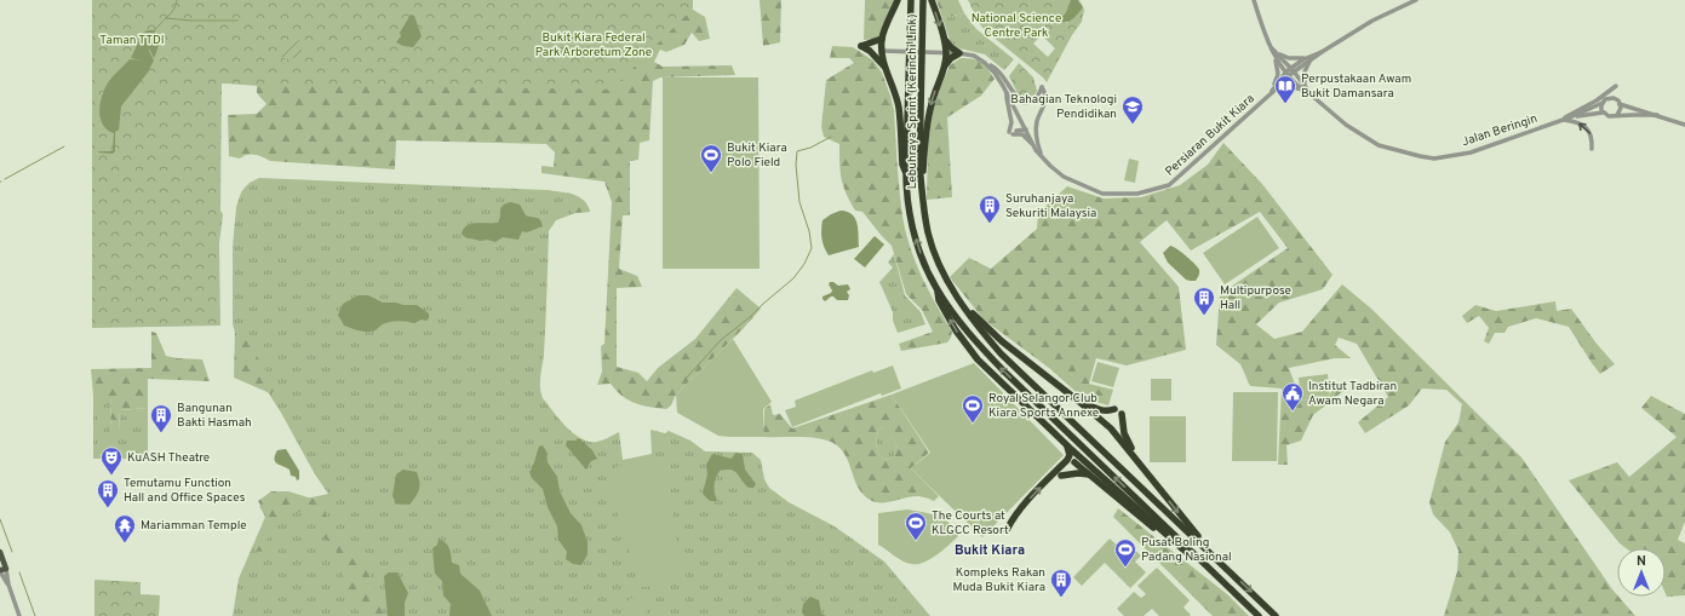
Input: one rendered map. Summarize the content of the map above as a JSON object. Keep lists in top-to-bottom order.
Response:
{
  "streets": {
    "highway": ["Lebuhraya Sprint (Kerinchi Link)"],
    "street": ["Jalan Beringin", "Persiaran Bukit Kiara"]
  },
  "crossings": [
    ["Jalan Beringin", "Persiaran Bukit Kiara"]
  ],
  "districts": ["Bukit Kiara"],
  "parks": ["National Science Centre Park", "Bukit Kiara Federal Park Arboretum Zone", "Taman TTDI"],
  "places": {
    "library": ["Perpustakaan Awam Bukit Damansara"],
    "school or university": ["Bahagian Teknologi Pendidikan"],
    "sports": [
      "Bukit Kiara Polo Field",
      "Royal Selangor Club Kiara Sports Annexe",
      "The Courts at KLGCC Resort",
      "Pusat Boling Padang Nasional"
    ],
    "building": [
      "Suruhanjaya Sekuriti Malaysia",
      "Multipurpose Hall",
      "Bangunan Bakti Hasmah",
      "Temutamu Function Hall and Office Spaces",
      "Kompleks Rakan Muda Bukit Kiara"
    ],
    "public building": ["Institut Tadbiran Awam Negara"],
    "theatre": ["KuASH Theatre"],
    "temple": ["Mariamman Temple"]
  },
  "north": "top"
}
